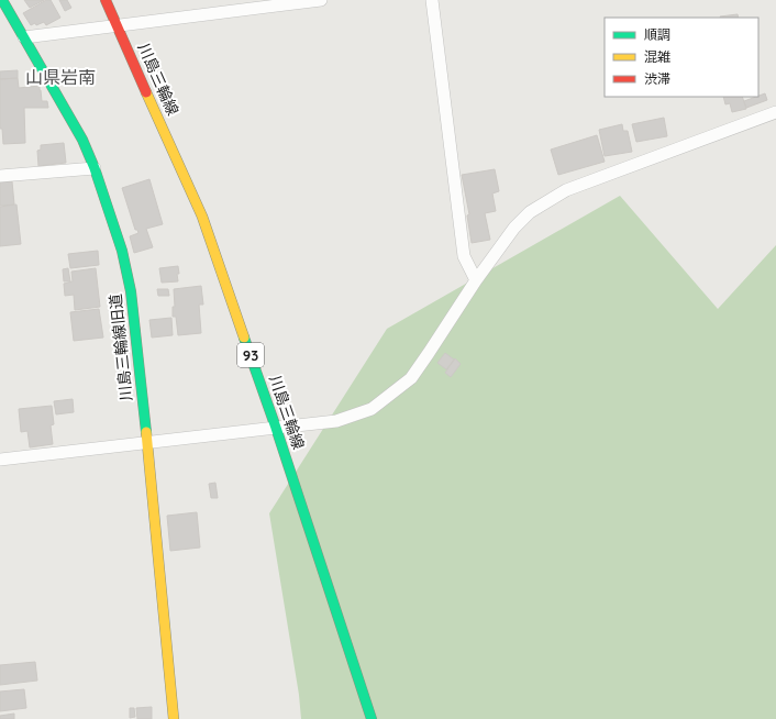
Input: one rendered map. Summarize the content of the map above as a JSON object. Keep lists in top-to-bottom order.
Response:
{
  "streets": {
    "main road": ["川島三輪線", "川島三輪線旧道", "93"]
  },
  "districts": ["山県岩南"],
  "legend": ["順調", "混雑", "渋滞"]
}
